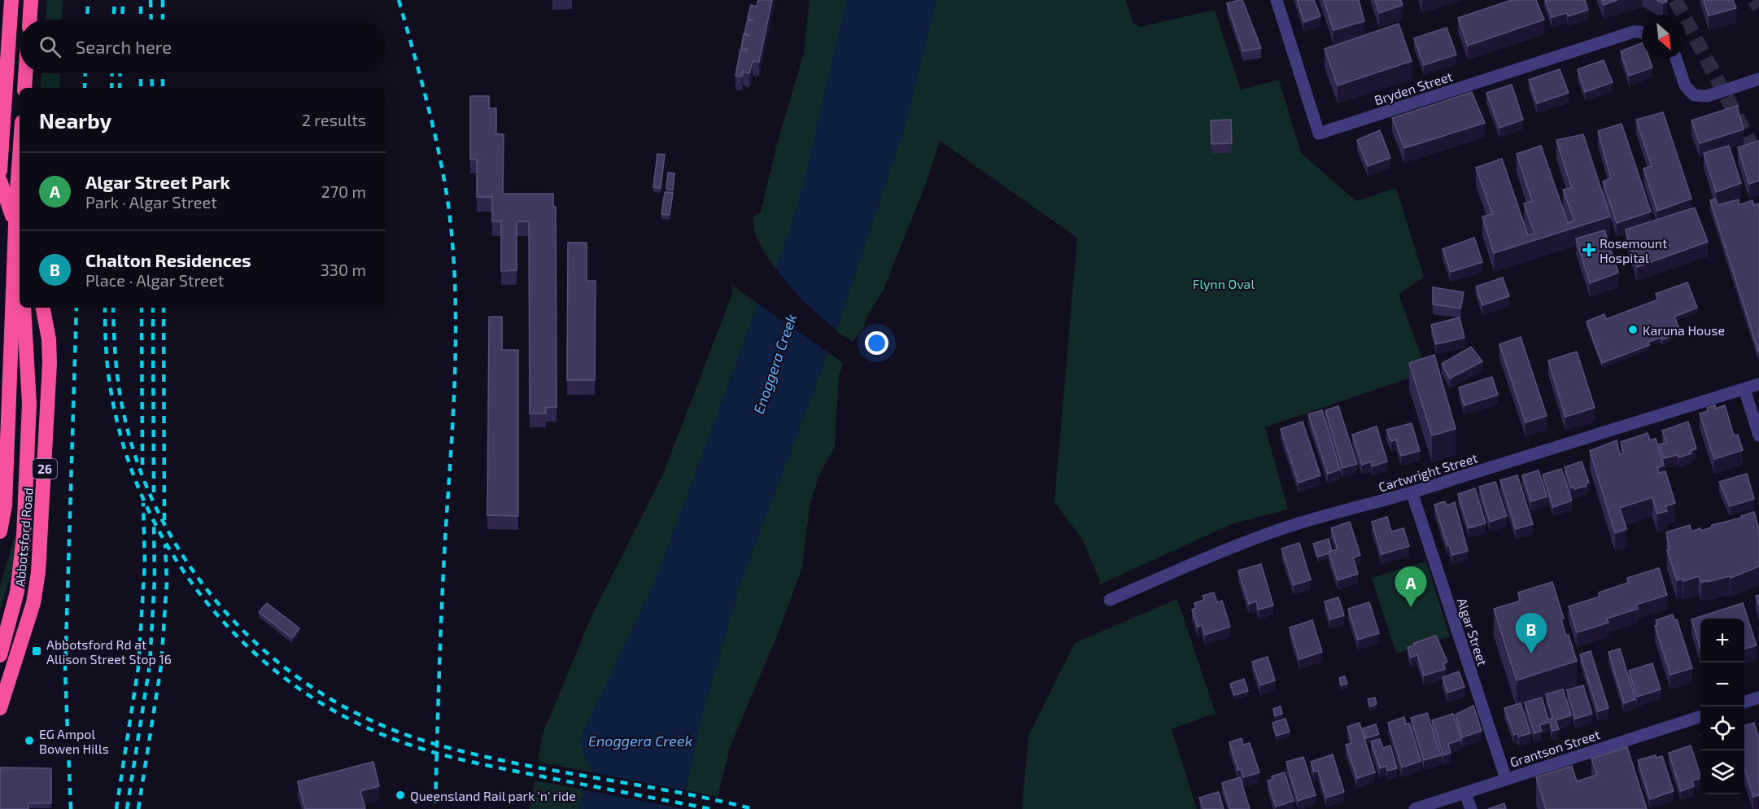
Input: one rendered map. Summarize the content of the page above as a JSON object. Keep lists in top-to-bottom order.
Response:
{
  "streets": {
    "highway": ["26", "Abbotsford Road"],
    "street": [
      "Bryden Street",
      "Cartwright Street",
      "Algar Street",
      "Grantson Street"
    ]
  },
  "crossings": [
    ["Cartwright Street", "Algar Street"],
    ["Algar Street", "Grantson Street"]
  ],
  "water": ["Enoggera Creek"],
  "parks": ["Flynn Oval"],
  "places": {
    "health": ["Rosemount Hospital"],
    "other": ["Karuna House", "EG Ampol Bowen Hills", "Queensland Rail park 'n' ride"],
    "transit": ["Abbotsford Rd at Allison Street Stop 16"]
  },
  "north": "bottom right",
  "page": {
    "search": "Search here",
    "heading": ["Nearby", "2 results"],
    "list": [
      {
        "mark": "A",
        "name": "Algar Street Park",
        "note": "Park · Algar Street",
        "value": "270 m"
      },
      {
        "mark": "B",
        "name": "Chalton Residences",
        "note": "Place · Algar Street",
        "value": "330 m"
      }
    ],
    "pins": ["A", "B"],
    "map_buttons": ["+", "−"]
  }
}
